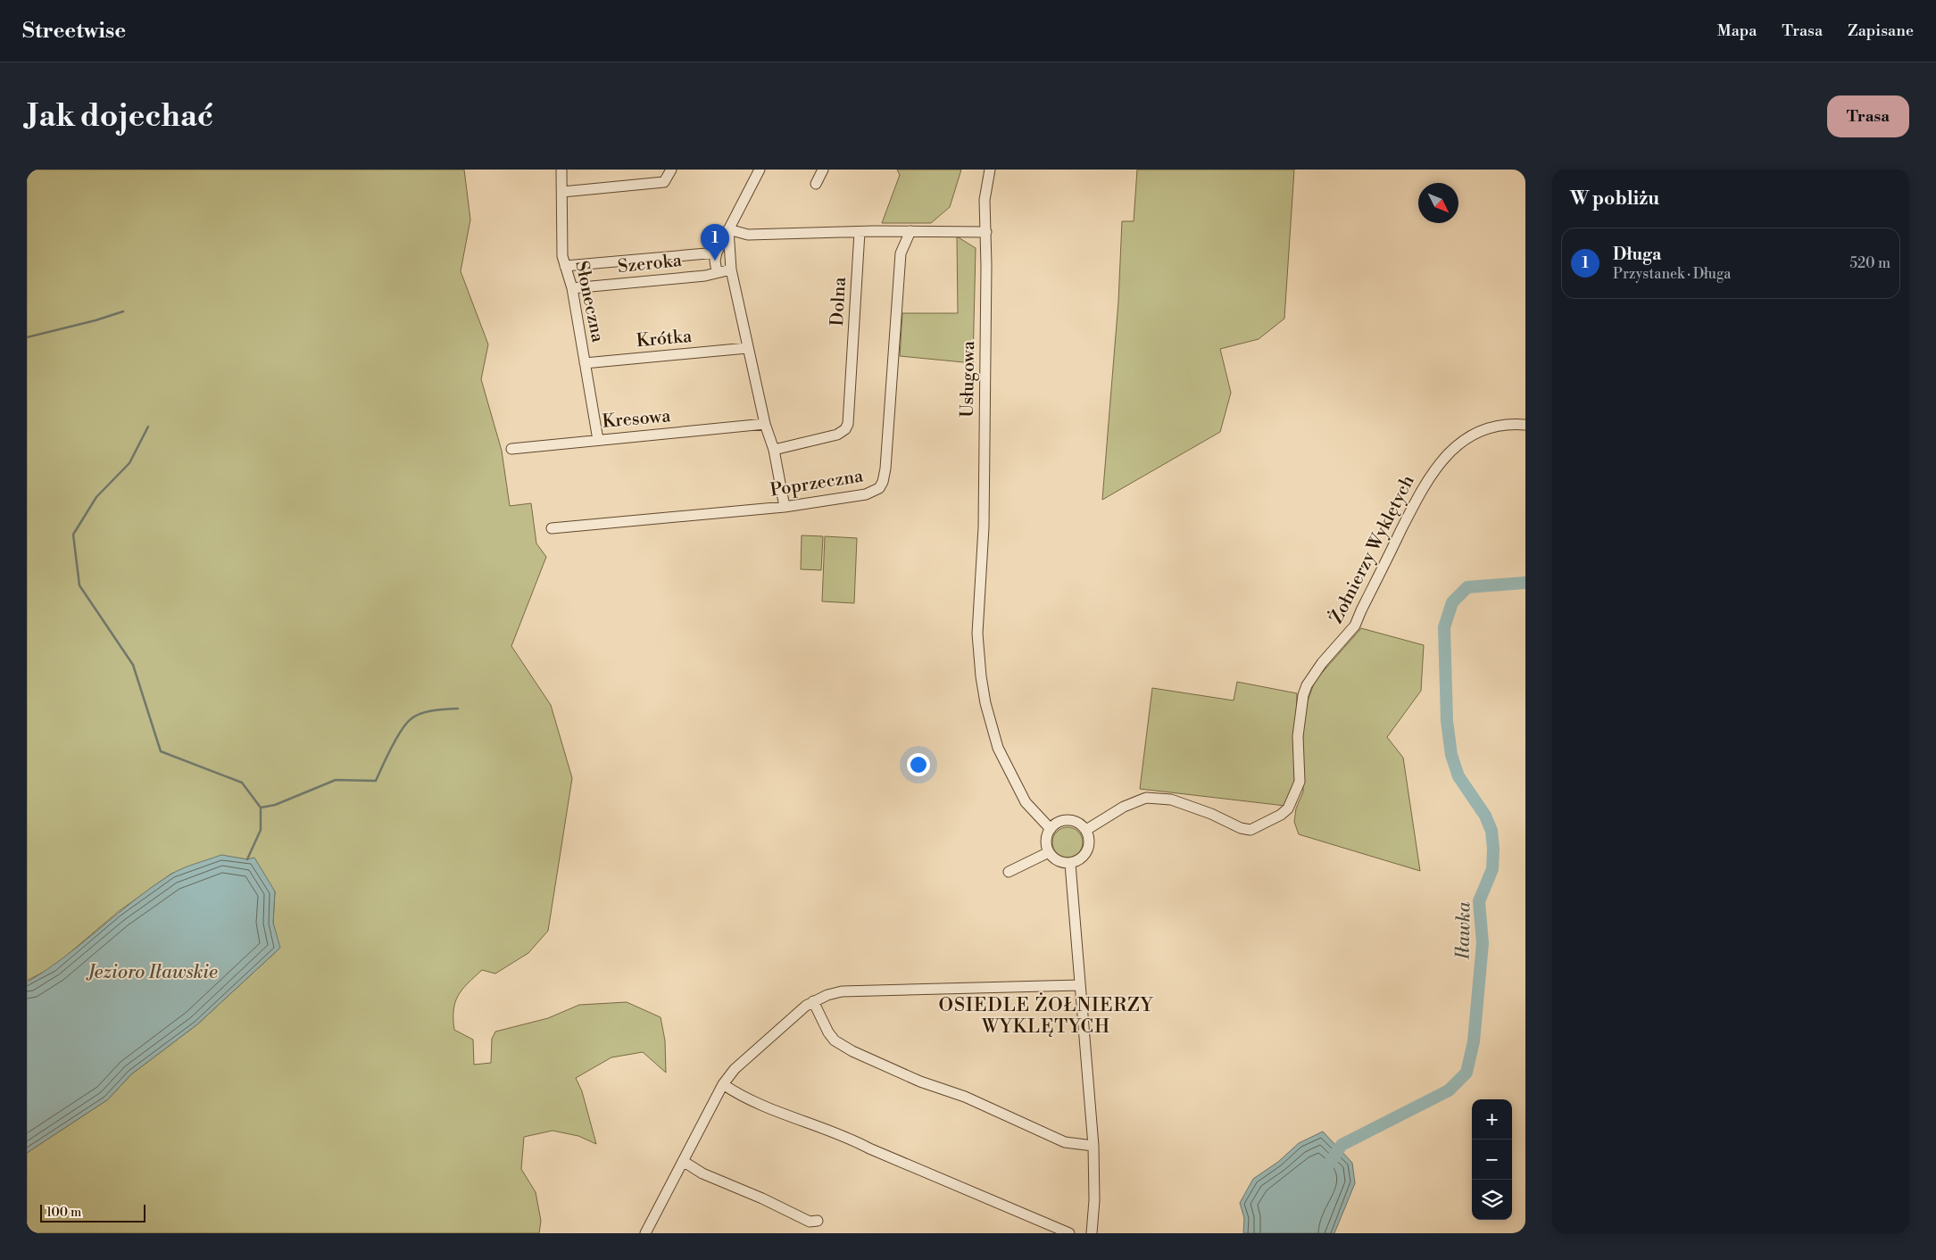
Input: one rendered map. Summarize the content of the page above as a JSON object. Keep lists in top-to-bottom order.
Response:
{
  "streets": {
    "street": [
      "Szeroka",
      "Słoneczna",
      "Dolna",
      "Krótka",
      "Usługowa",
      "Kresowa",
      "Poprzeczna",
      "Żołnierzy Wyklętych"
    ]
  },
  "crossings": [
    ["Szeroka", "Słoneczna"],
    ["Słoneczna", "Krótka"],
    ["Słoneczna", "Kresowa"],
    ["Usługowa", "Żołnierzy Wyklętych"]
  ],
  "districts": ["OSIEDLE ŻOŁNIERZY WYKLĘTYCH"],
  "water": ["Iławka", "Jezioro Iławskie"],
  "scale_bar": "100 m",
  "north": "bottom right",
  "page": {
    "header": "Streetwise",
    "nav": ["Mapa", "Trasa", "Zapisane"],
    "buttons": "Trasa",
    "title": "Jak dojechać",
    "heading": "W pobliżu",
    "pins": "1",
    "list": [
      {
        "mark": "1",
        "name": "Długa",
        "note": "Przystanek · Długa",
        "value": "520 m"
      }
    ],
    "map_buttons": ["+", "−"],
    "scale": "100 m"
  }
}
